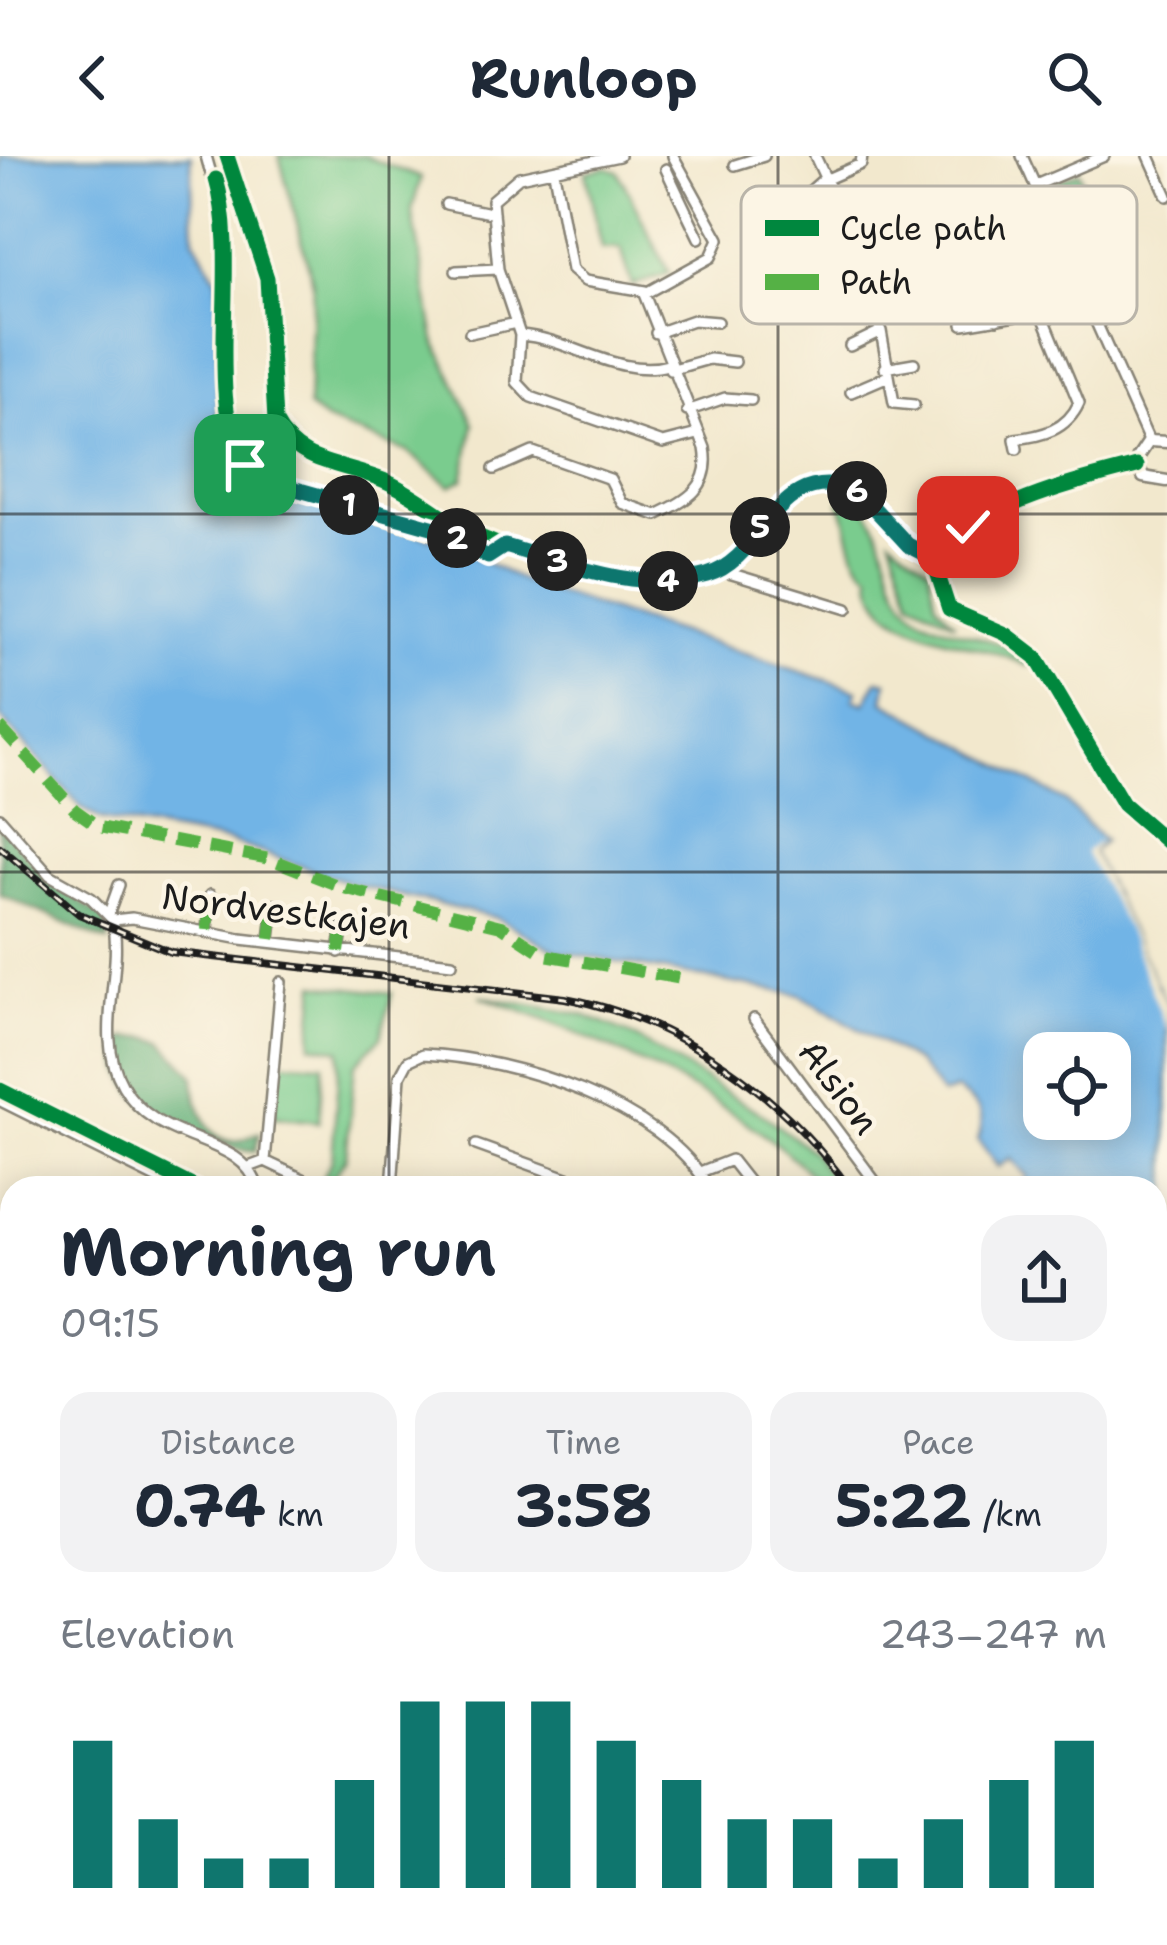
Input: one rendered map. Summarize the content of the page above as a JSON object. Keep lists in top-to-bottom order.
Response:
{
  "streets": {
    "street": ["Nordvestkajen", "Alsion"]
  },
  "legend": ["Cycle path", "Path"],
  "page": {
    "header": "Runloop",
    "pins": [
      "6",
      "1",
      "5",
      "2",
      "3",
      "4"
    ],
    "heading": ["Morning run", "09:15"],
    "stats": [
      ["Distance", "0.74 km"],
      ["Time", "3:58"],
      ["Pace", "5:22 /km"]
    ],
    "chart": ["Elevation", "243–247 m"]
  }
}
